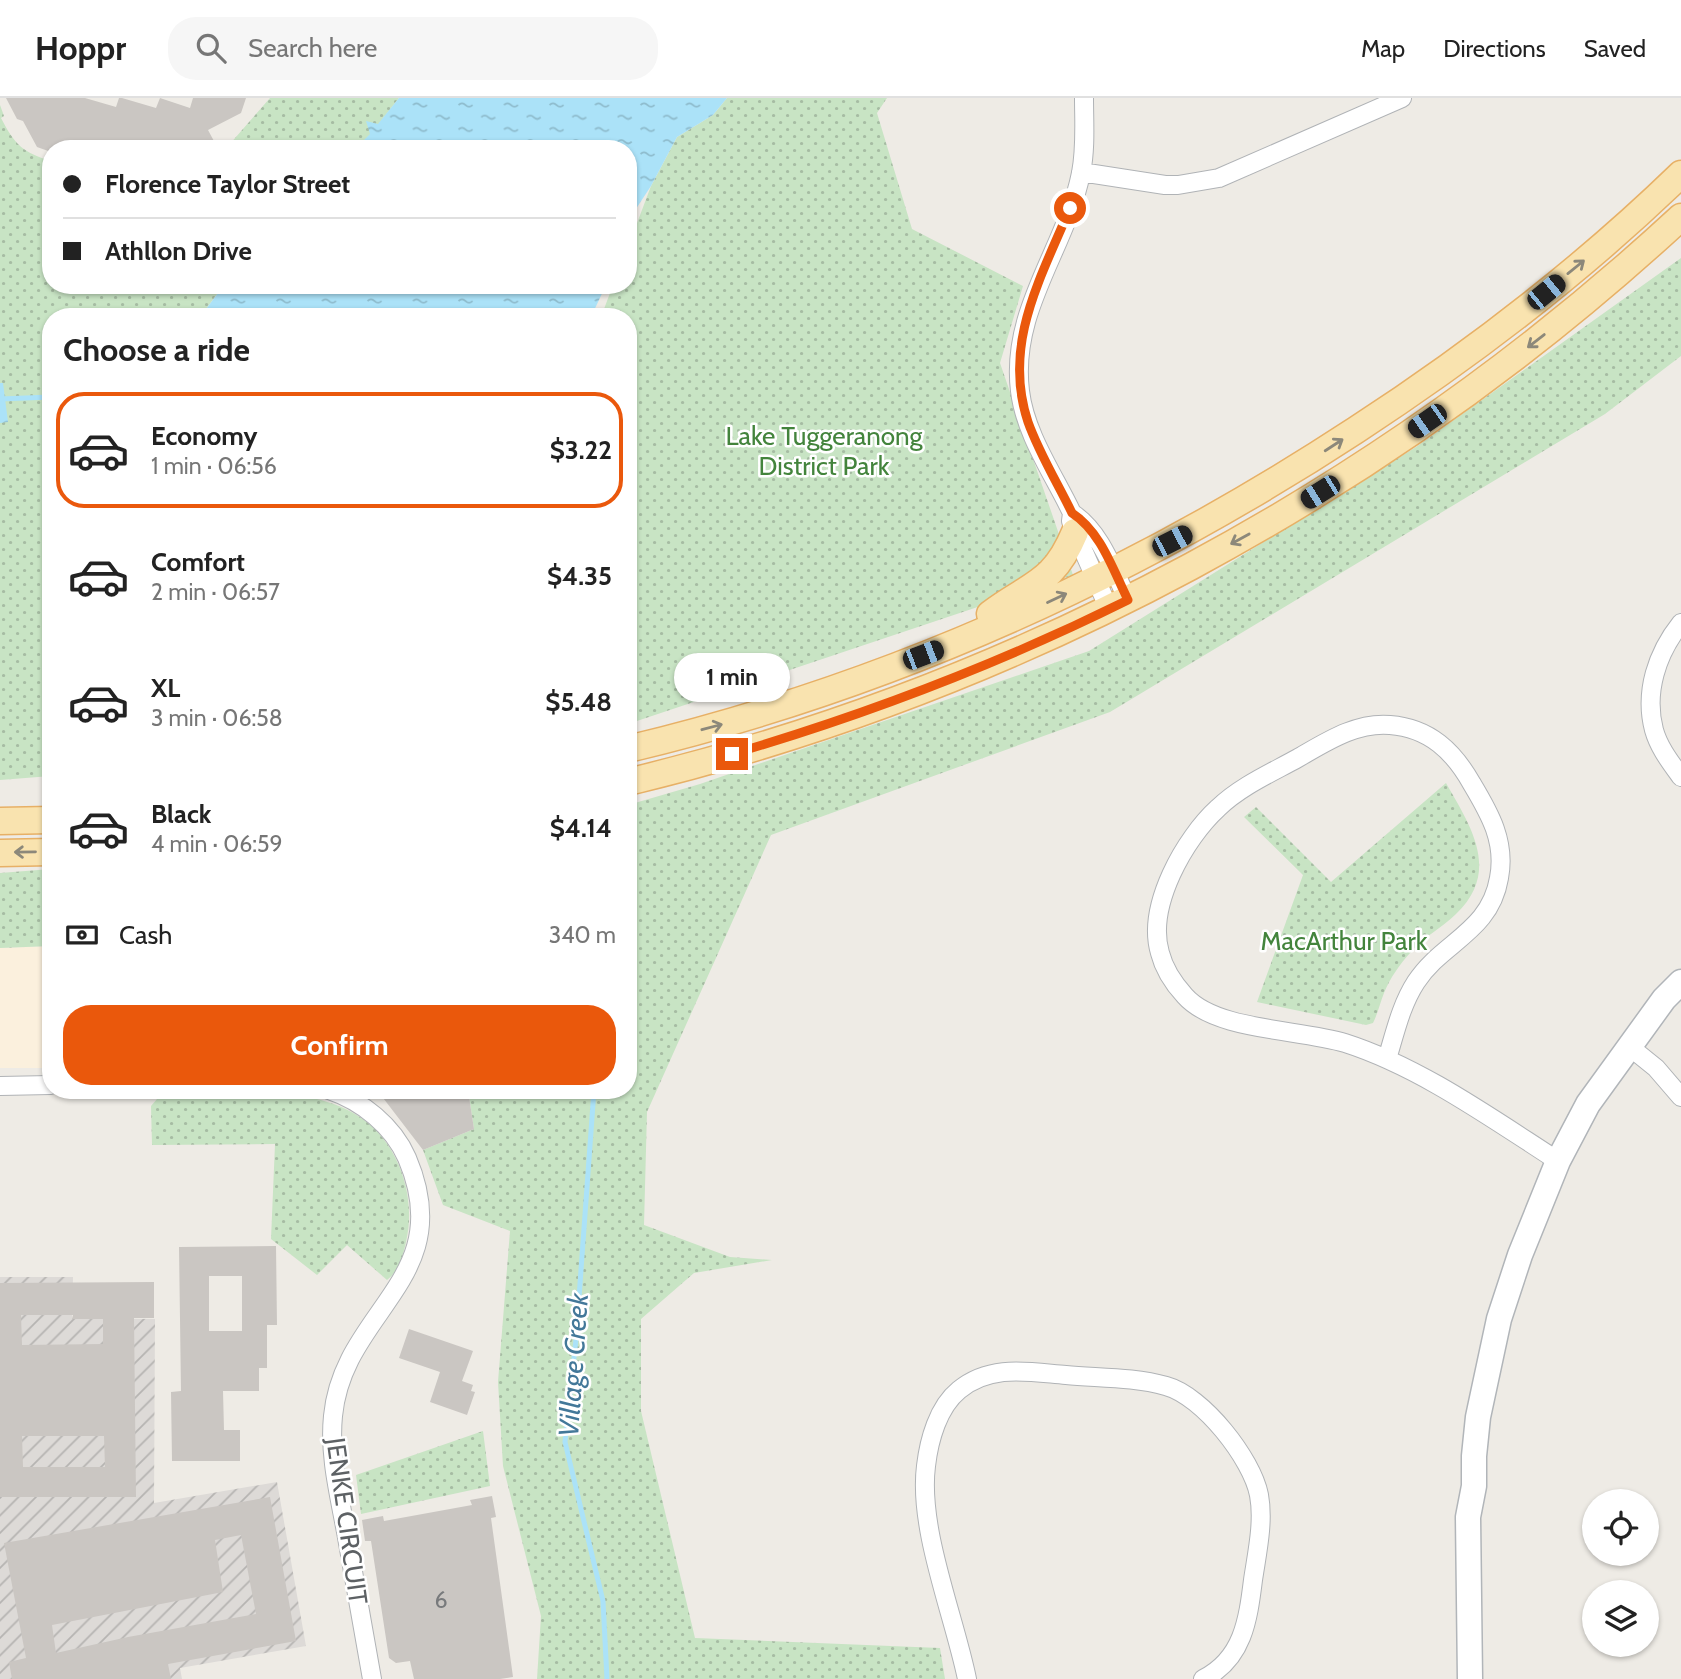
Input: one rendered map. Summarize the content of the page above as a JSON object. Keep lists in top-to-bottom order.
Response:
{
  "streets": {
    "street": ["JENKE CIRCUIT"]
  },
  "water": ["Village Creek"],
  "parks": ["Lake Tuggeranong District Park", "MacArthur Park"],
  "house_numbers": ["6"],
  "page": {
    "header": "Hoppr",
    "search": "Search here",
    "nav": ["Map", "Directions", "Saved"],
    "banner": ["Florence Taylor Street", "Athllon Drive"],
    "heading": "Choose a ride",
    "list": [
      {
        "name": "Economy",
        "note": "1 min · 06:56",
        "value": "$3.22"
      },
      {
        "name": "Comfort",
        "note": "2 min · 06:57",
        "value": "$4.35"
      },
      {
        "name": "XL",
        "note": "3 min · 06:58",
        "value": "$5.48"
      },
      {
        "name": "Black",
        "note": "4 min · 06:59",
        "value": "$4.14"
      }
    ],
    "bubble": "1 min",
    "pay": ["Cash", "340 m"],
    "buttons": "Confirm"
  }
}
